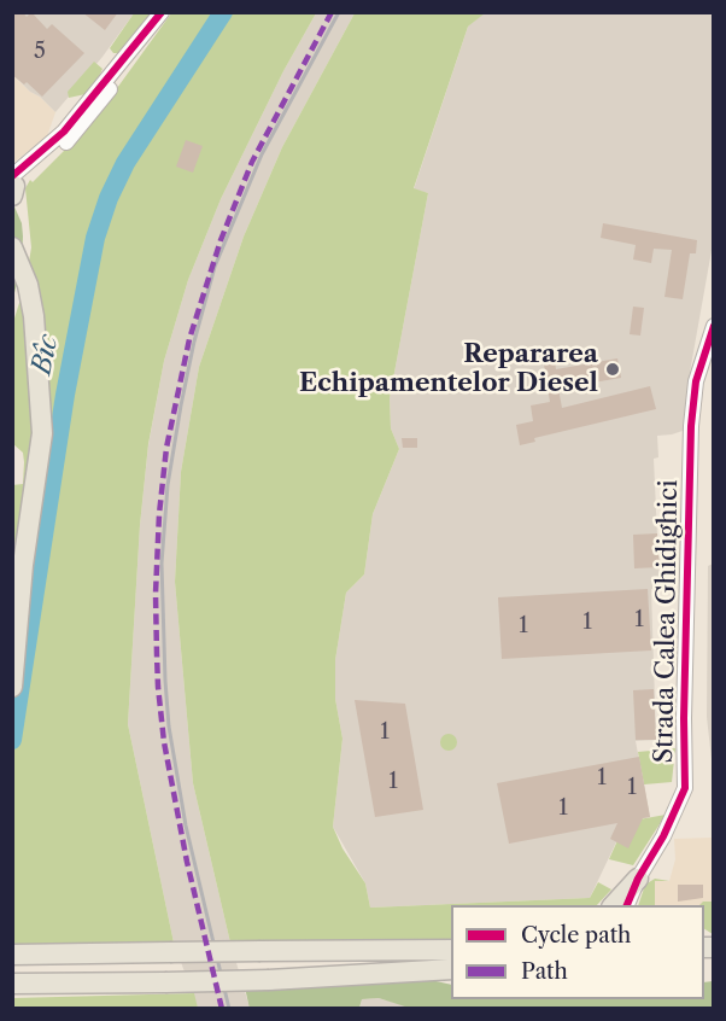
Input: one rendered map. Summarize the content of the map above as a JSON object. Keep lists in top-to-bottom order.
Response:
{
  "streets": {
    "street": ["Strada Calea Ghidighici"]
  },
  "water": ["Bîc"],
  "places": ["Repararea Echipamentelor Diesel"],
  "house_numbers": [
    "5",
    "1",
    "1",
    "1",
    "1",
    "1",
    "1",
    "1",
    "1"
  ],
  "legend": ["Cycle path", "Path"]
}
